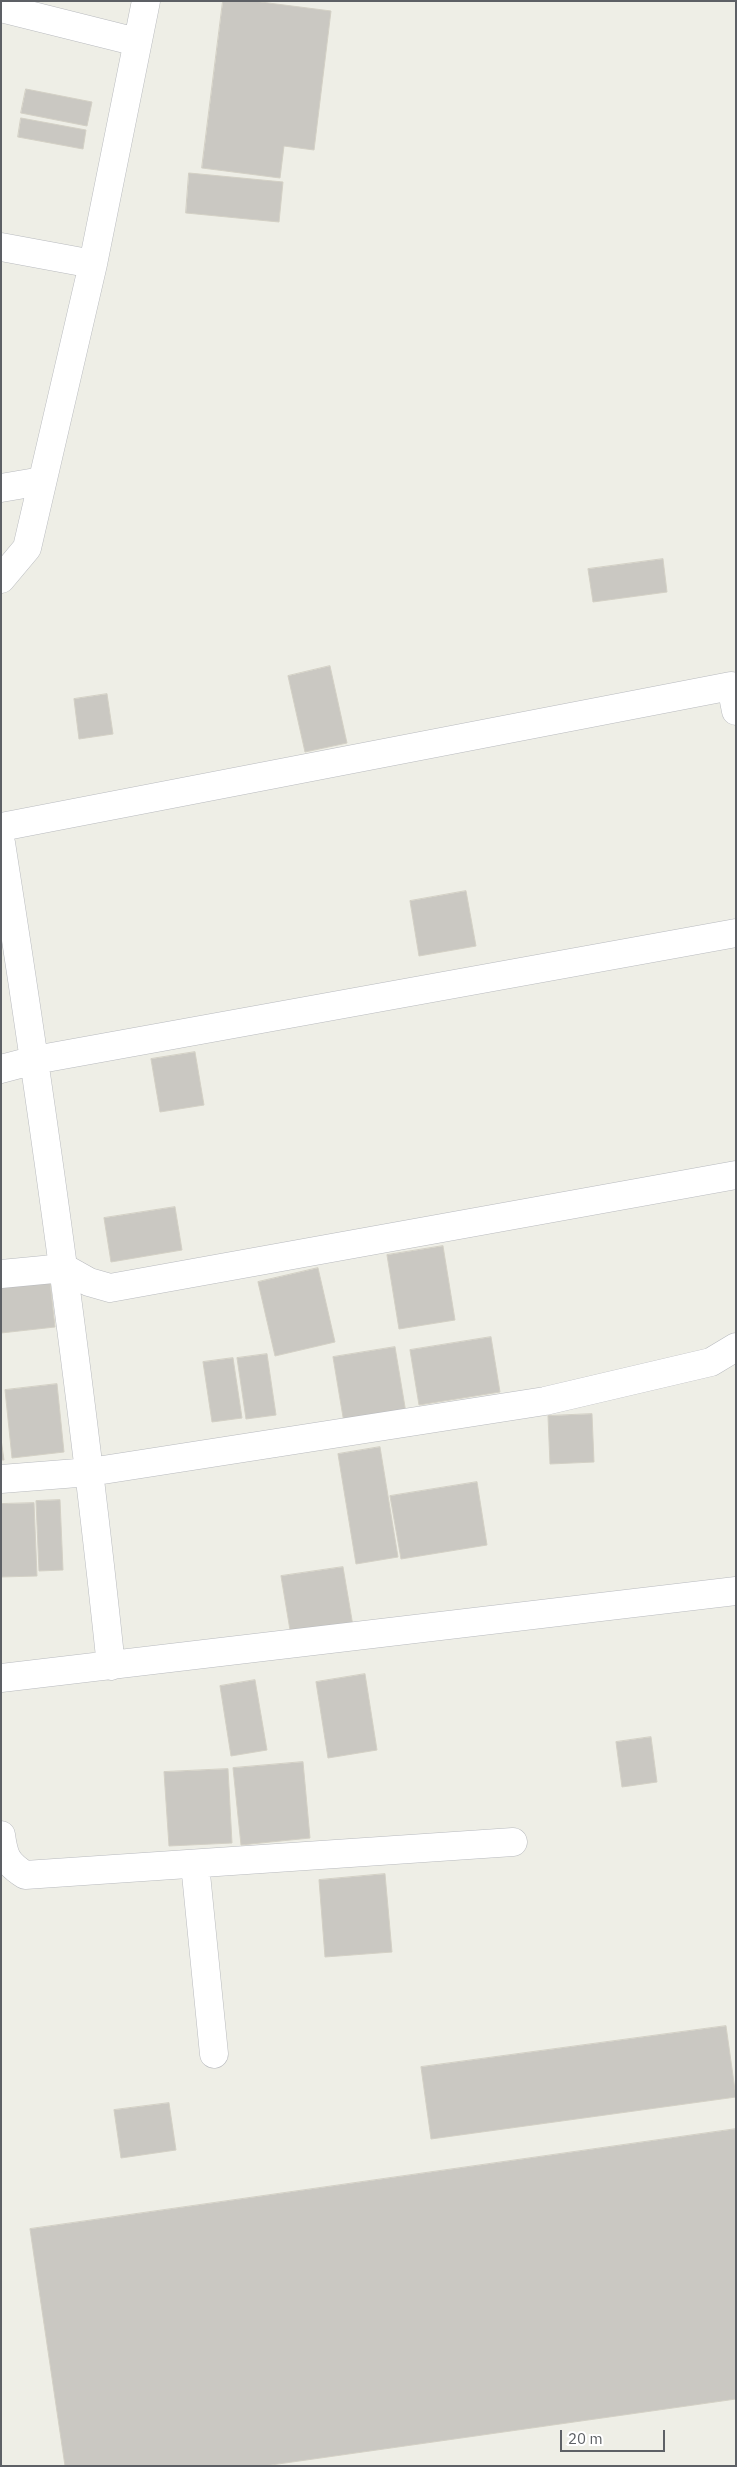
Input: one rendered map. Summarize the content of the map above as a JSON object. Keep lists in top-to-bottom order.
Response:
{
  "scale_bar": "20 m"
}
